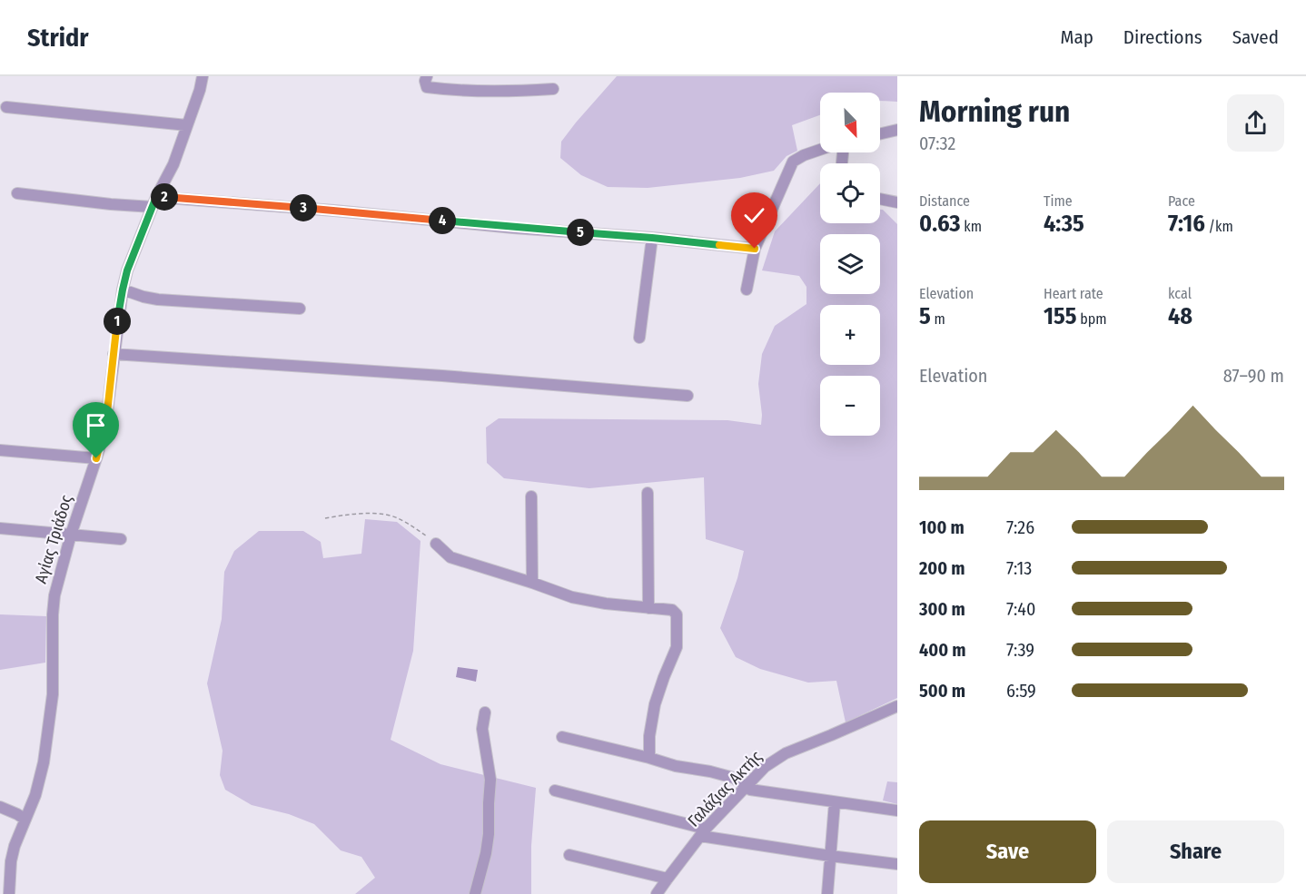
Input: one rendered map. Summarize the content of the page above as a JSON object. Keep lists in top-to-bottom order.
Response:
{
  "streets": {
    "street": ["Αγίας Τριάδος", "Γαλάζιας Ακτής"]
  },
  "north": "bottom right",
  "page": {
    "header": "Stridr",
    "nav": ["Map", "Directions", "Saved"],
    "heading": ["Morning run", "07:32"],
    "map_buttons": ["+", "−"],
    "stats": [
      ["Distance", "0.63 km"],
      ["Time", "4:35"],
      ["Pace", "7:16 /km"],
      ["Elevation", "5 m"],
      ["Heart rate", "155 bpm"],
      ["kcal", "48"]
    ],
    "pins": [
      "2",
      "3",
      "4",
      "5",
      "1"
    ],
    "chart": ["Elevation", "87–90 m"],
    "list": [
      {
        "name": "100 m",
        "note": "7:26"
      },
      {
        "name": "200 m",
        "note": "7:13"
      },
      {
        "name": "300 m",
        "note": "7:40"
      },
      {
        "name": "400 m",
        "note": "7:39"
      },
      {
        "name": "500 m",
        "note": "6:59"
      }
    ],
    "buttons": ["Save", "Share"]
  }
}
